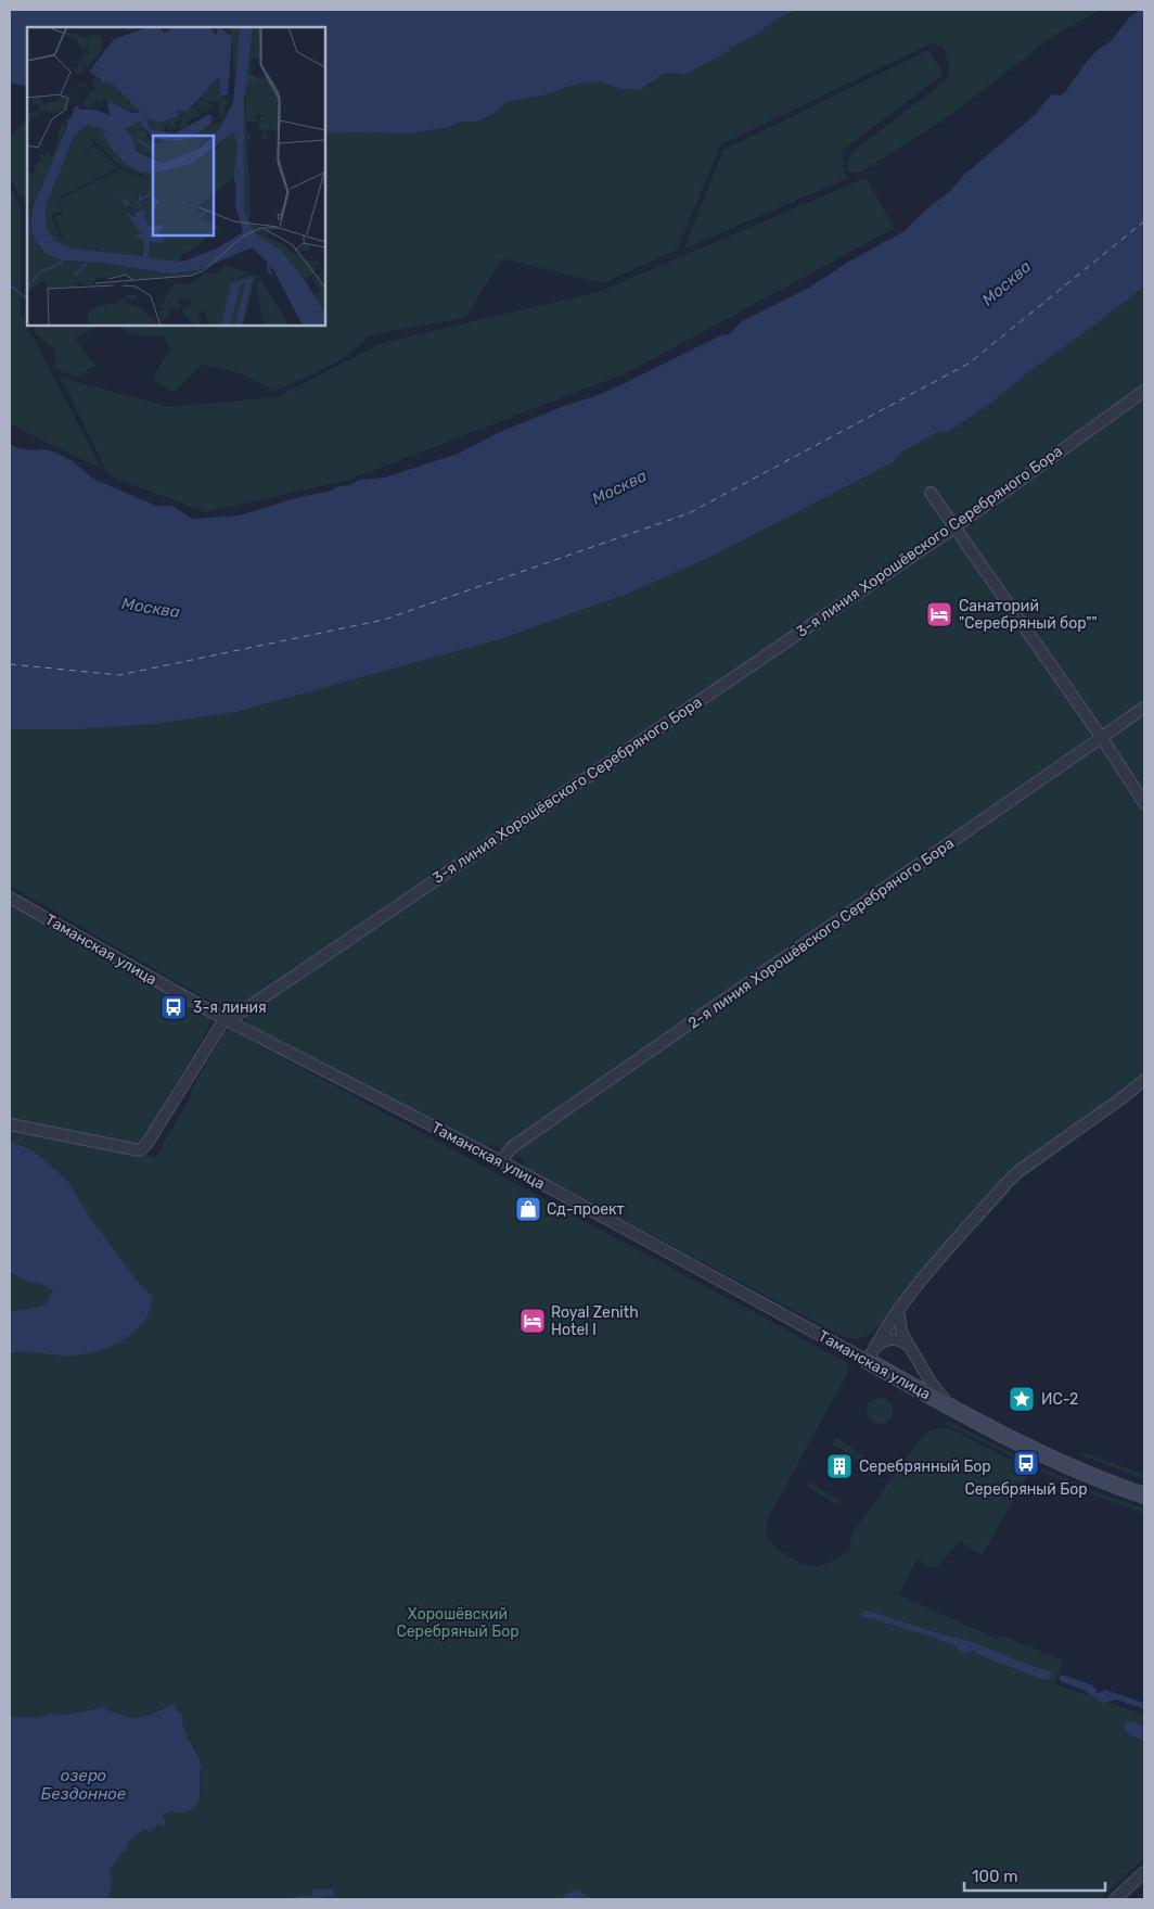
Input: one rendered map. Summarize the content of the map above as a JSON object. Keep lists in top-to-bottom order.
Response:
{
  "streets": {
    "street": ["3-я линия Хорошёвского Серебряного Бора", "2-я линия Хорошёвского Серебряного Бора", "Таманская улица"]
  },
  "crossings": [
    ["3-я линия Хорошёвского Серебряного Бора", "Таманская улица"],
    ["2-я линия Хорошёвского Серебряного Бора", "Таманская улица"]
  ],
  "water": ["Москва", "озеро Бездонное"],
  "parks": ["Хорошёвский Серебряный Бор"],
  "places": {
    "hotel": ["Санаторий \"Серебряный бор\"\"", "Royal Zenith Hotel I"],
    "bus stop": ["3-я линия", "Серебряный Бор"],
    "shop": ["Сд-проект"],
    "place": ["ИС-2"],
    "building": ["Серебрянный Бор"]
  },
  "scale_bar": "100 m"
}
